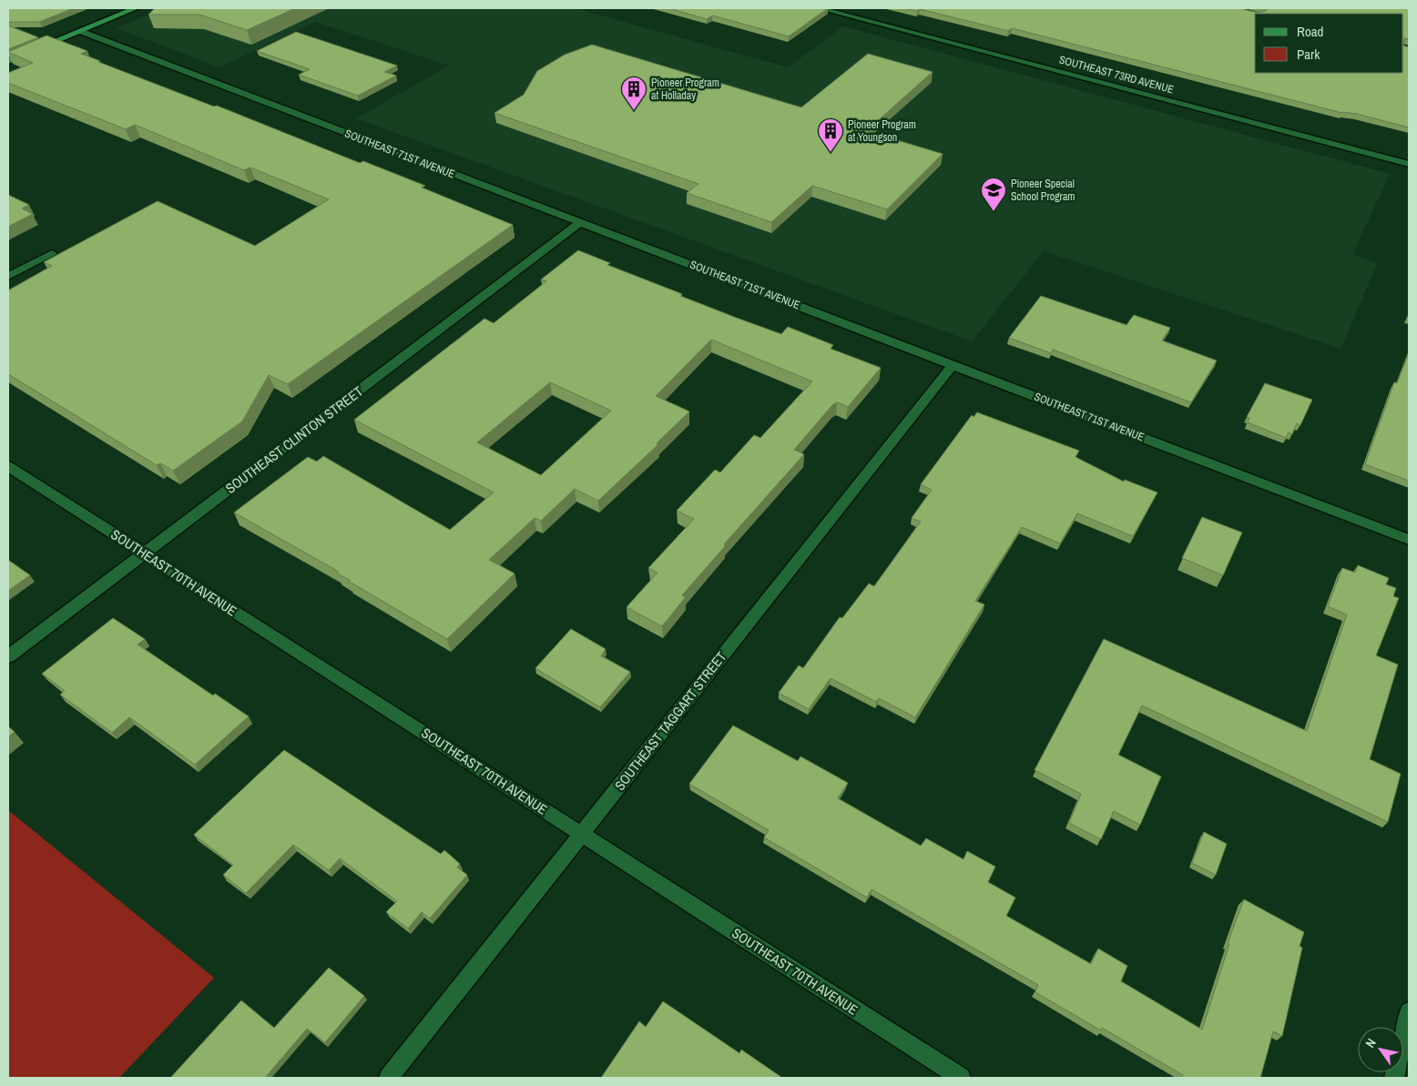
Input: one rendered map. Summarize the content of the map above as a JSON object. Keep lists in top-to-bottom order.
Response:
{
  "streets": {
    "street": [
      "SOUTHEAST 73RD AVENUE",
      "SOUTHEAST 71ST AVENUE",
      "SOUTHEAST CLINTON STREET",
      "SOUTHEAST 70TH AVENUE",
      "SOUTHEAST TAGGART STREET"
    ]
  },
  "crossings": [
    ["SOUTHEAST 71ST AVENUE", "SOUTHEAST CLINTON STREET"],
    ["SOUTHEAST 71ST AVENUE", "SOUTHEAST TAGGART STREET"],
    ["SOUTHEAST CLINTON STREET", "SOUTHEAST 70TH AVENUE"],
    ["SOUTHEAST 70TH AVENUE", "SOUTHEAST TAGGART STREET"]
  ],
  "places": {
    "building": ["Pioneer Program at Holladay", "Pioneer Program at Youngson"],
    "school or university": ["Pioneer Special School Program"]
  },
  "legend": ["Road", "Park"],
  "north": "top left"
}
